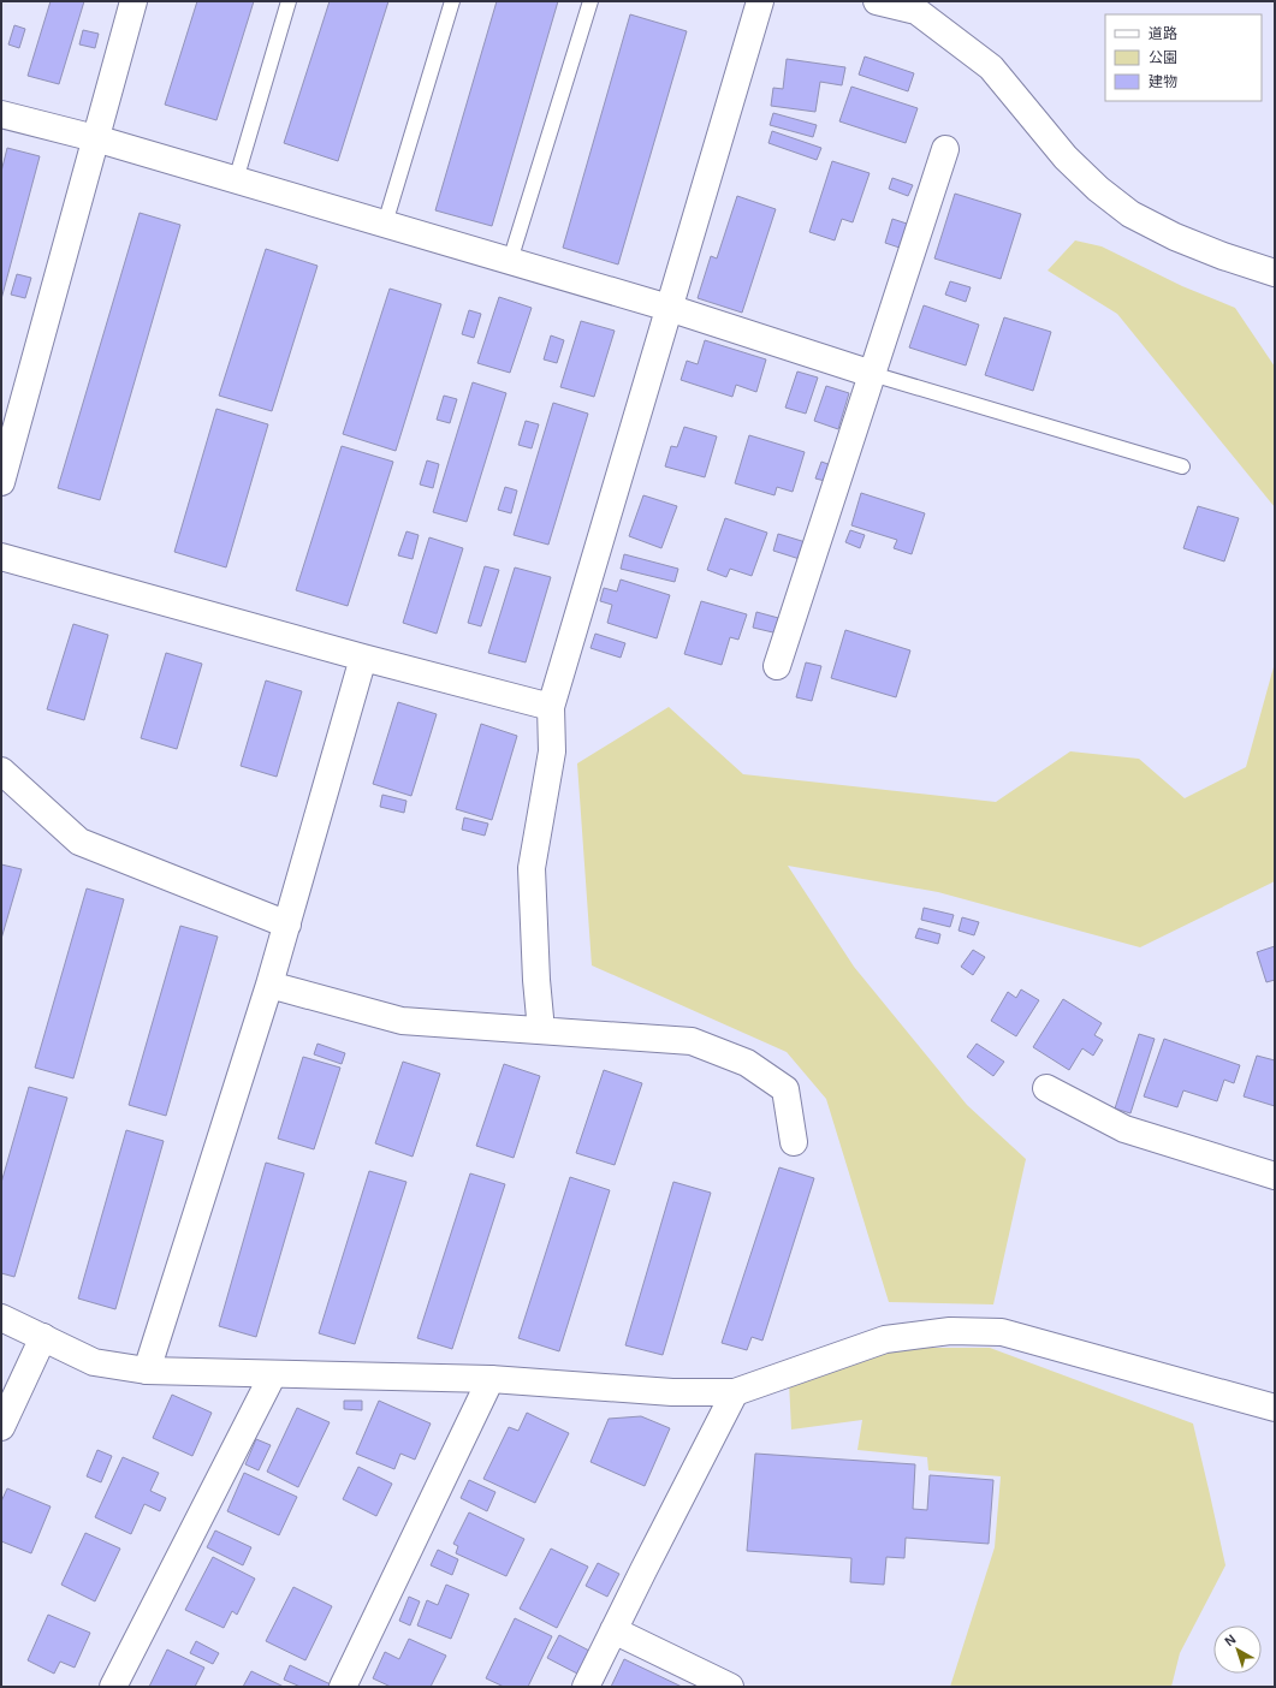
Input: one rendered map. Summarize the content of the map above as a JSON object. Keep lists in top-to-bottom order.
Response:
{
  "legend": ["道路", "公園", "建物"],
  "north": "top left"
}
